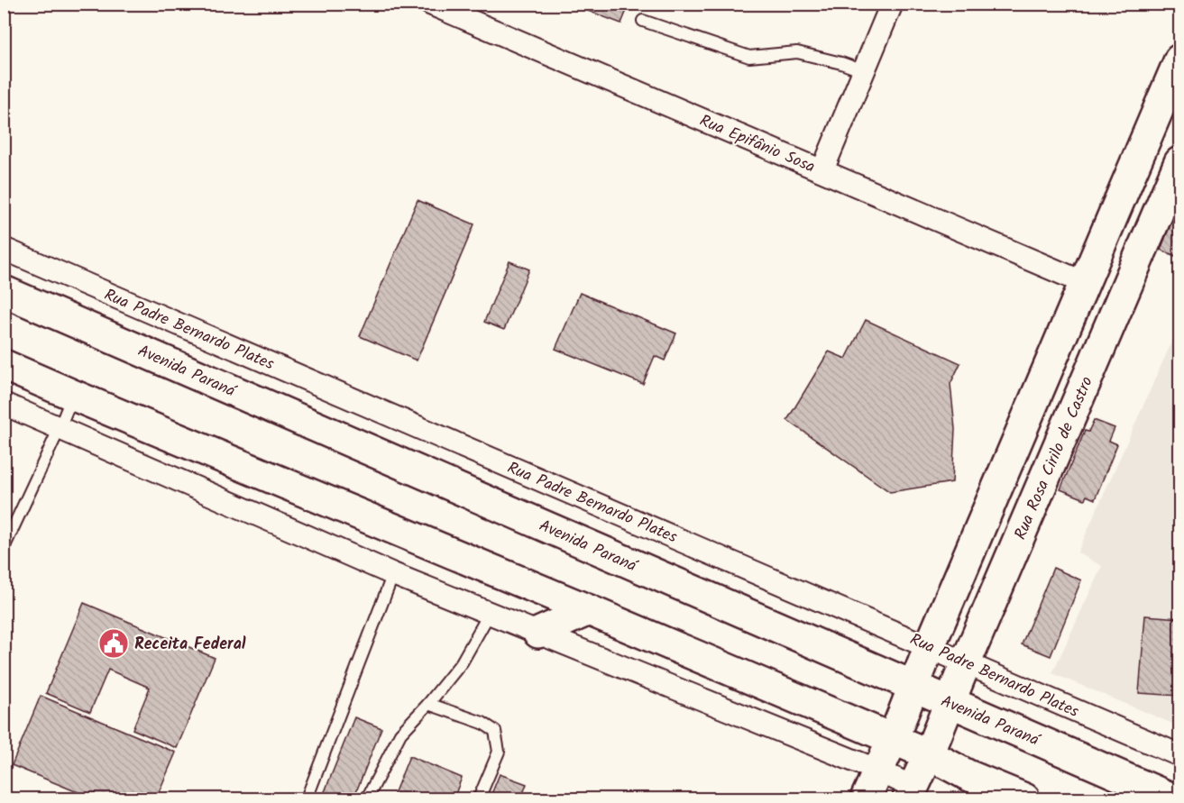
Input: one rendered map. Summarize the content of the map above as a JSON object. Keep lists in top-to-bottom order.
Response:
{
  "streets": {
    "main road": ["Avenida Paraná", "Rua Rosa Cirilo de Castro"],
    "street": ["Rua Epifânio Sosa", "Rua Padre Bernardo Plates"]
  },
  "crossings": [
    ["Rua Padre Bernardo Plates", "Rua Rosa Cirilo de Castro"],
    ["Avenida Paraná", "Rua Rosa Cirilo de Castro"]
  ],
  "places": {
    "public building": ["Receita Federal"]
  }
}
